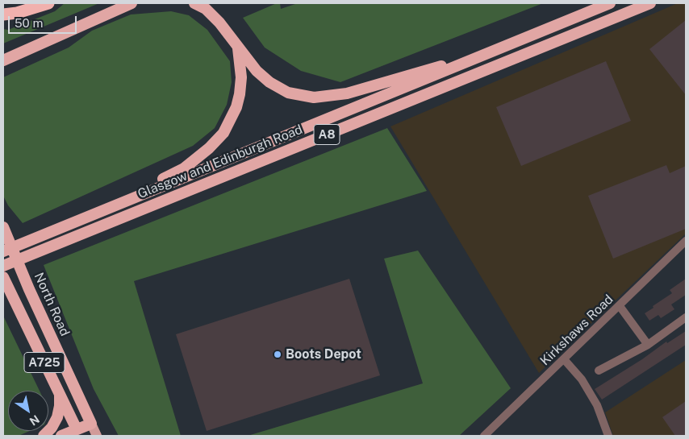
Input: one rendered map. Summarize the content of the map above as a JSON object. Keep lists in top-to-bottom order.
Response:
{
  "streets": {
    "highway": [
      "A8",
      "Glasgow and Edinburgh Road",
      "North Road",
      "A725"
    ],
    "street": ["Kirkshaws Road"]
  },
  "crossings": [
    ["A8", "Glasgow and Edinburgh Road"]
  ],
  "places": ["Boots Depot"],
  "scale_bar": "50 m",
  "north": "bottom right"
}
